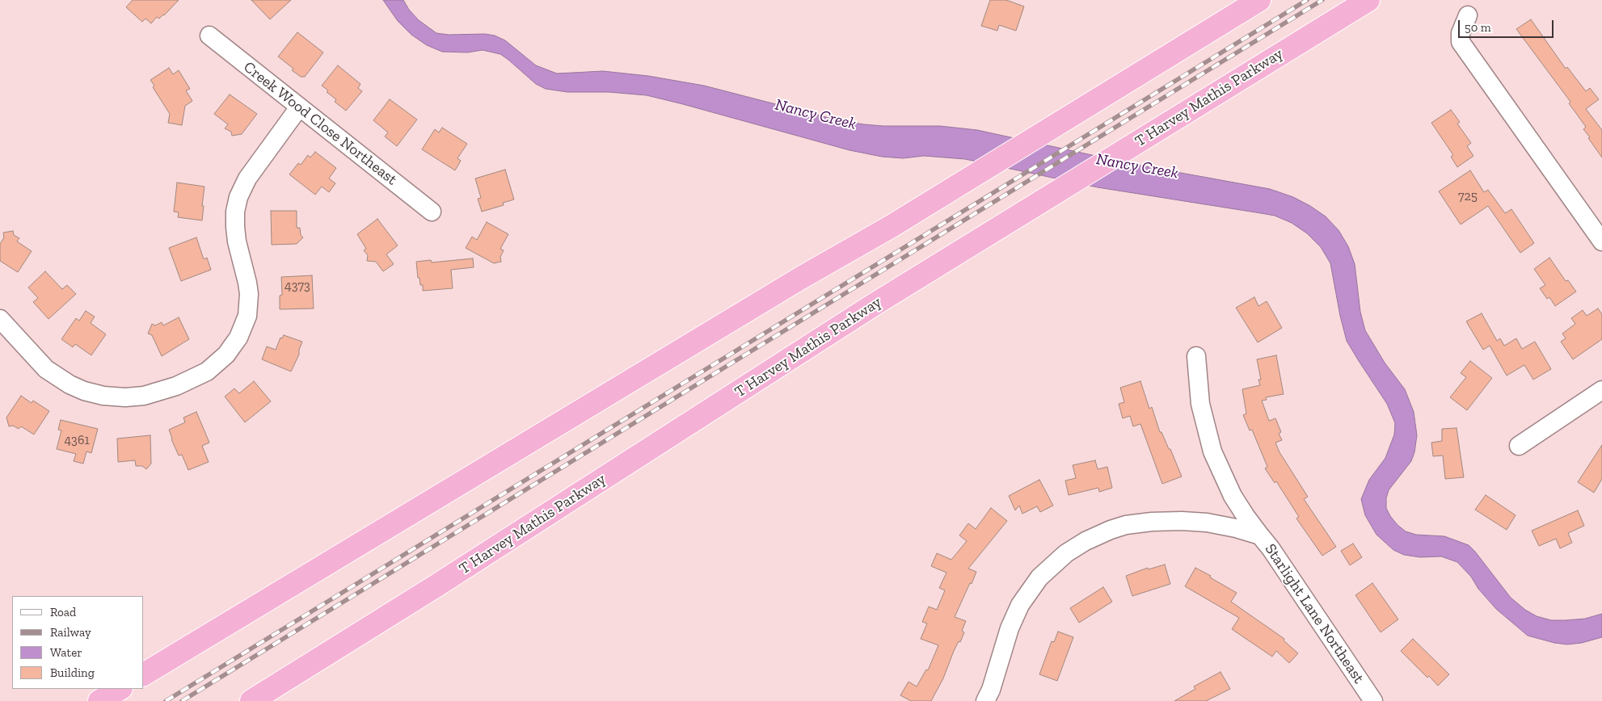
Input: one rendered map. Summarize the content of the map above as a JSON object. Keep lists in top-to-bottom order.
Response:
{
  "streets": {
    "highway": ["T Harvey Mathis Parkway"],
    "street": ["Creek Wood Close Northeast", "Starlight Lane Northeast"]
  },
  "water": ["Nancy Creek"],
  "house_numbers": ["725", "4373", "4361"],
  "legend": [
    "Road",
    "Railway",
    "Water",
    "Building"
  ],
  "scale_bar": "50 m"
}
